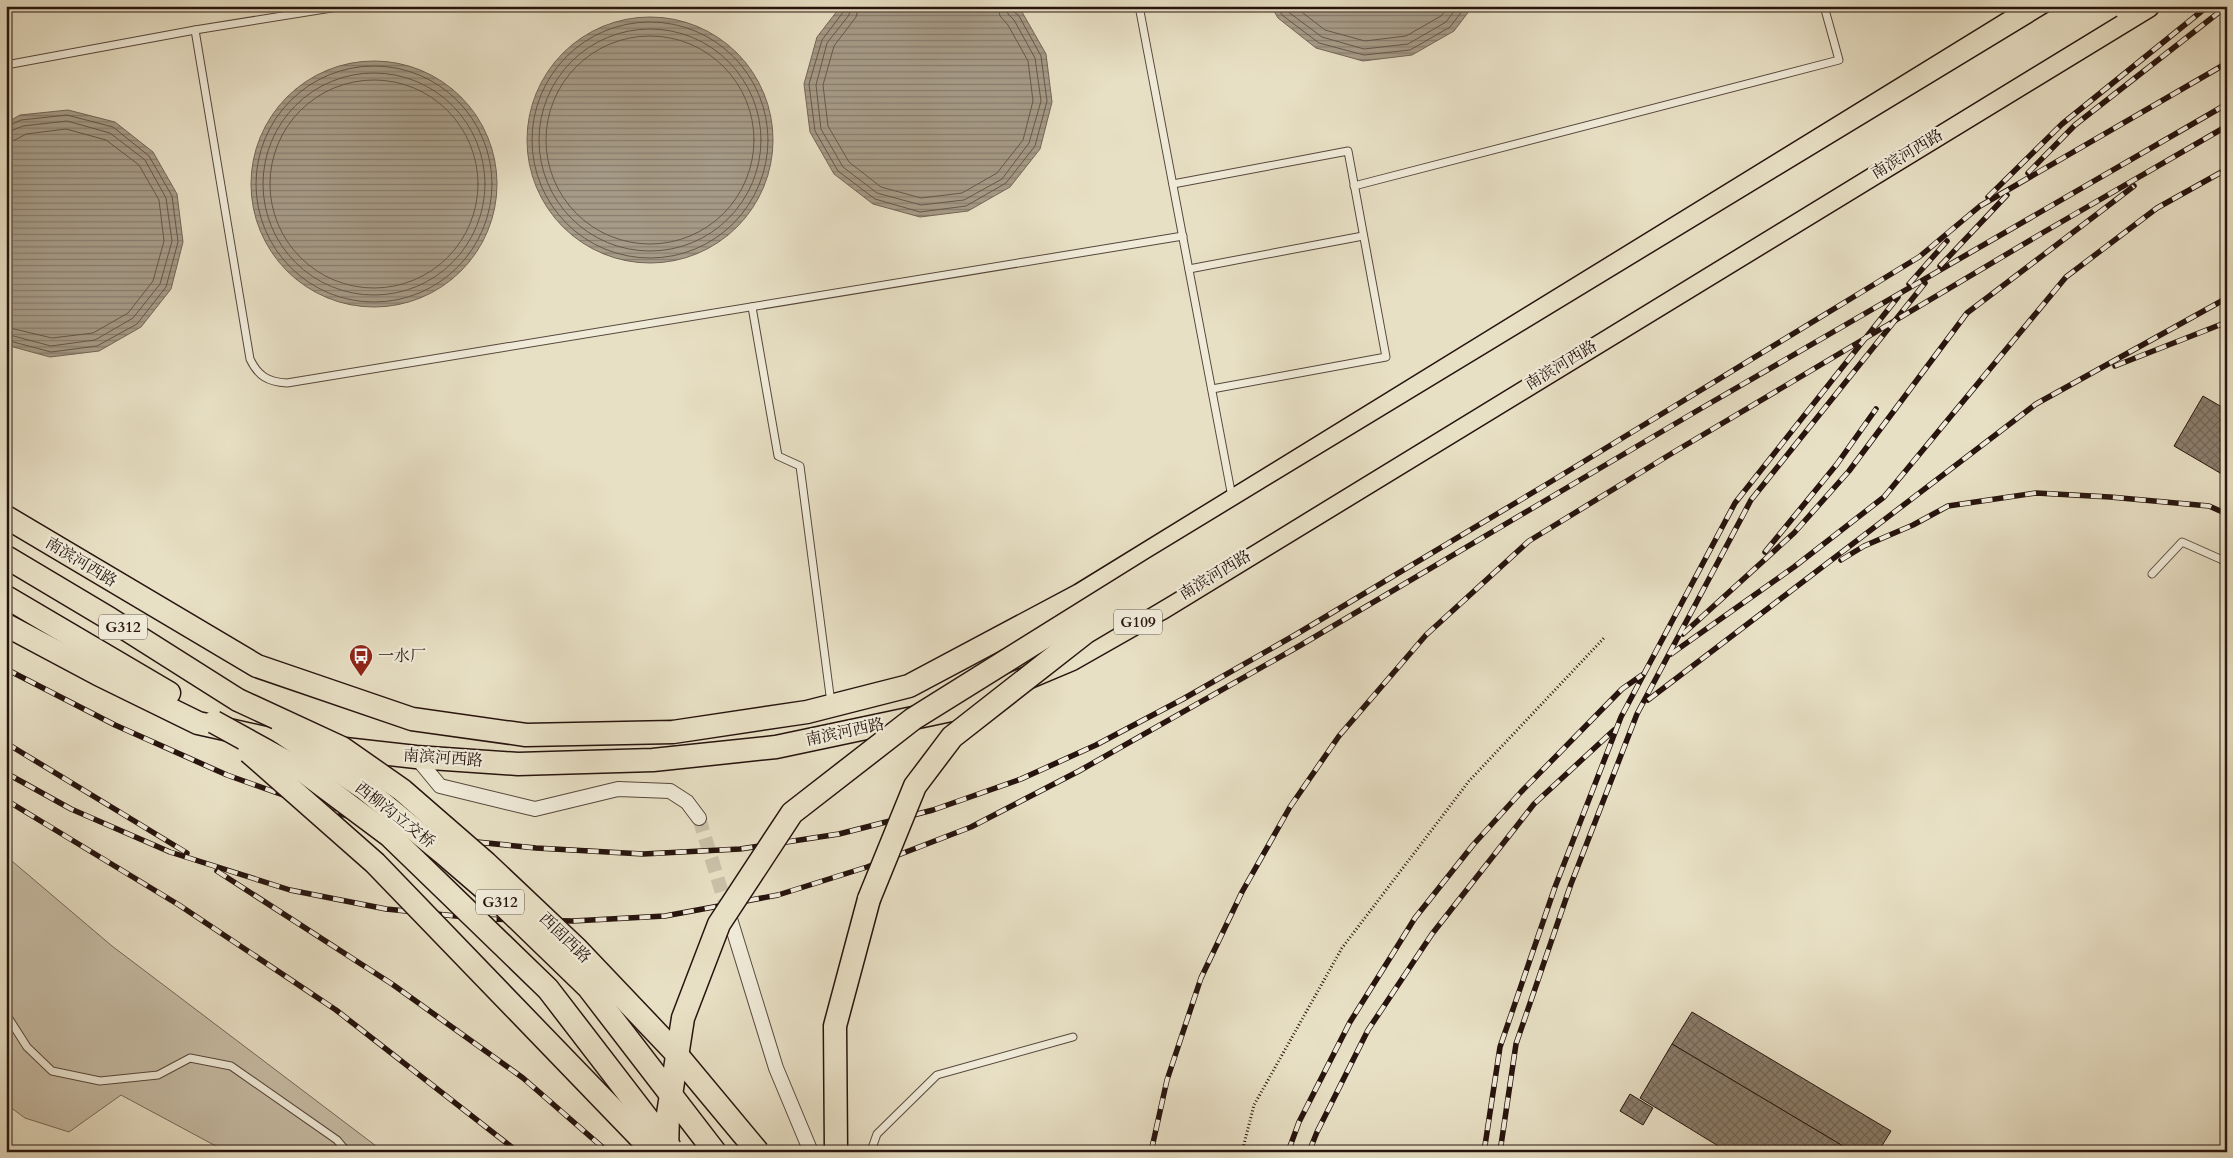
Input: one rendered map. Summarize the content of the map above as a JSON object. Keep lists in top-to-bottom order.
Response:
{
  "streets": {
    "highway": [
      "南滨河西路",
      "G109",
      "G312",
      "西柳沟立交桥",
      "西固西路"
    ]
  },
  "crossings": [
    ["西柳沟立交桥", "西固西路"]
  ],
  "places": {
    "bus stop": ["一水厂"]
  }
}
